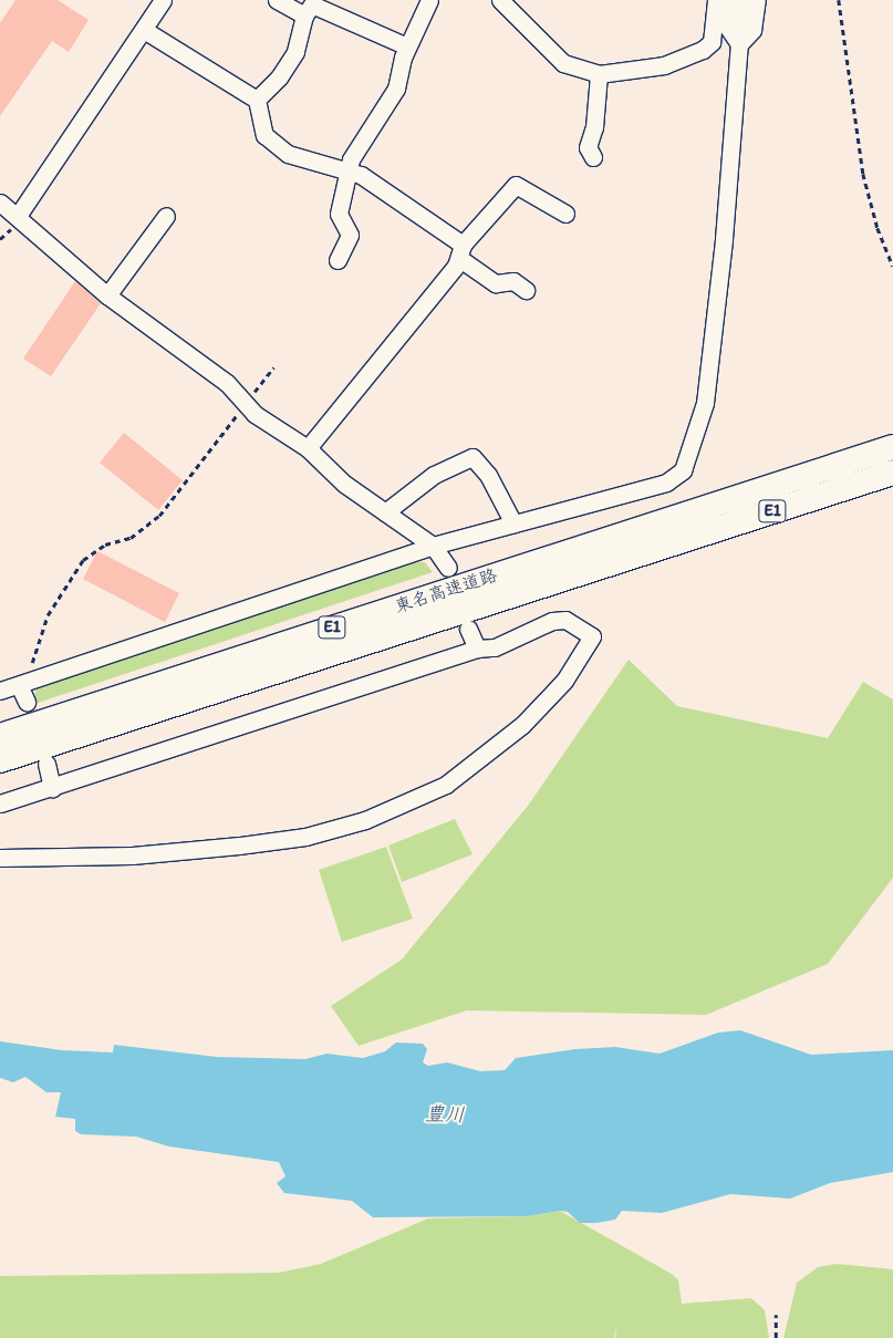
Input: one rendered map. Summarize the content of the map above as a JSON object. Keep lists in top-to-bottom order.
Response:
{
  "streets": {
    "highway": ["E1", "東名高速道路"]
  },
  "water": ["豊川"]
}
